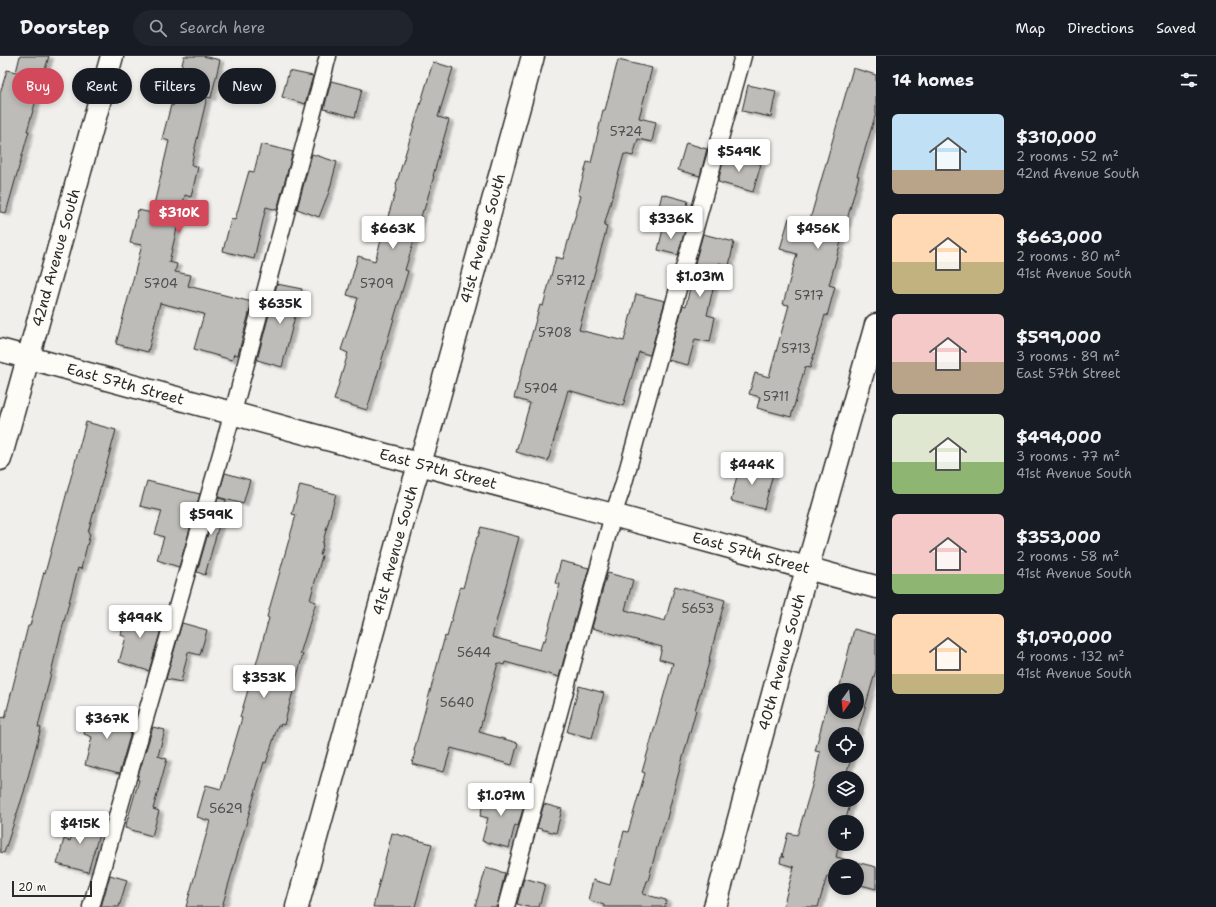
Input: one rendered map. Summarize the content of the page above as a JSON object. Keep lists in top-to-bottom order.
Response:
{
  "streets": {
    "street": [
      "41st Avenue South",
      "42nd Avenue South",
      "East 57th Street",
      "40th Avenue South"
    ]
  },
  "crossings": [
    ["41st Avenue South", "East 57th Street"],
    ["42nd Avenue South", "East 57th Street"],
    ["East 57th Street", "40th Avenue South"]
  ],
  "house_numbers": [
    "5724",
    "5712",
    "5704",
    "5709",
    "5717",
    "5708",
    "5713",
    "5704",
    "5711",
    "5653",
    "5644",
    "5640",
    "5629"
  ],
  "scale_bar": "20 m",
  "north": "bottom",
  "page": {
    "header": "Doorstep",
    "search": "Search here",
    "nav": ["Map", "Directions", "Saved"],
    "heading": "14 homes",
    "chip": [
      "Buy",
      "Rent",
      "Filters",
      "New"
    ],
    "list": [
      {
        "name": "$310,000",
        "note": "2 rooms · 52 m² · 42nd Avenue South"
      },
      {
        "name": "$663,000",
        "note": "2 rooms · 80 m² · 41st Avenue South"
      },
      {
        "name": "$599,000",
        "note": "3 rooms · 89 m² · East 57th Street"
      },
      {
        "name": "$494,000",
        "note": "3 rooms · 77 m² · 41st Avenue South"
      },
      {
        "name": "$353,000",
        "note": "2 rooms · 58 m² · 41st Avenue South"
      },
      {
        "name": "$1,070,000",
        "note": "4 rooms · 132 m² · 41st Avenue South"
      }
    ],
    "price": [
      "$549K",
      "$310K",
      "$336K",
      "$663K",
      "$456K",
      "$1.03M",
      "$635K",
      "$444K",
      "$599K",
      "$494K",
      "$353K",
      "$367K",
      "$1.07M",
      "$415K"
    ],
    "map_buttons": ["+", "−"],
    "scale": "20 m"
  }
}
